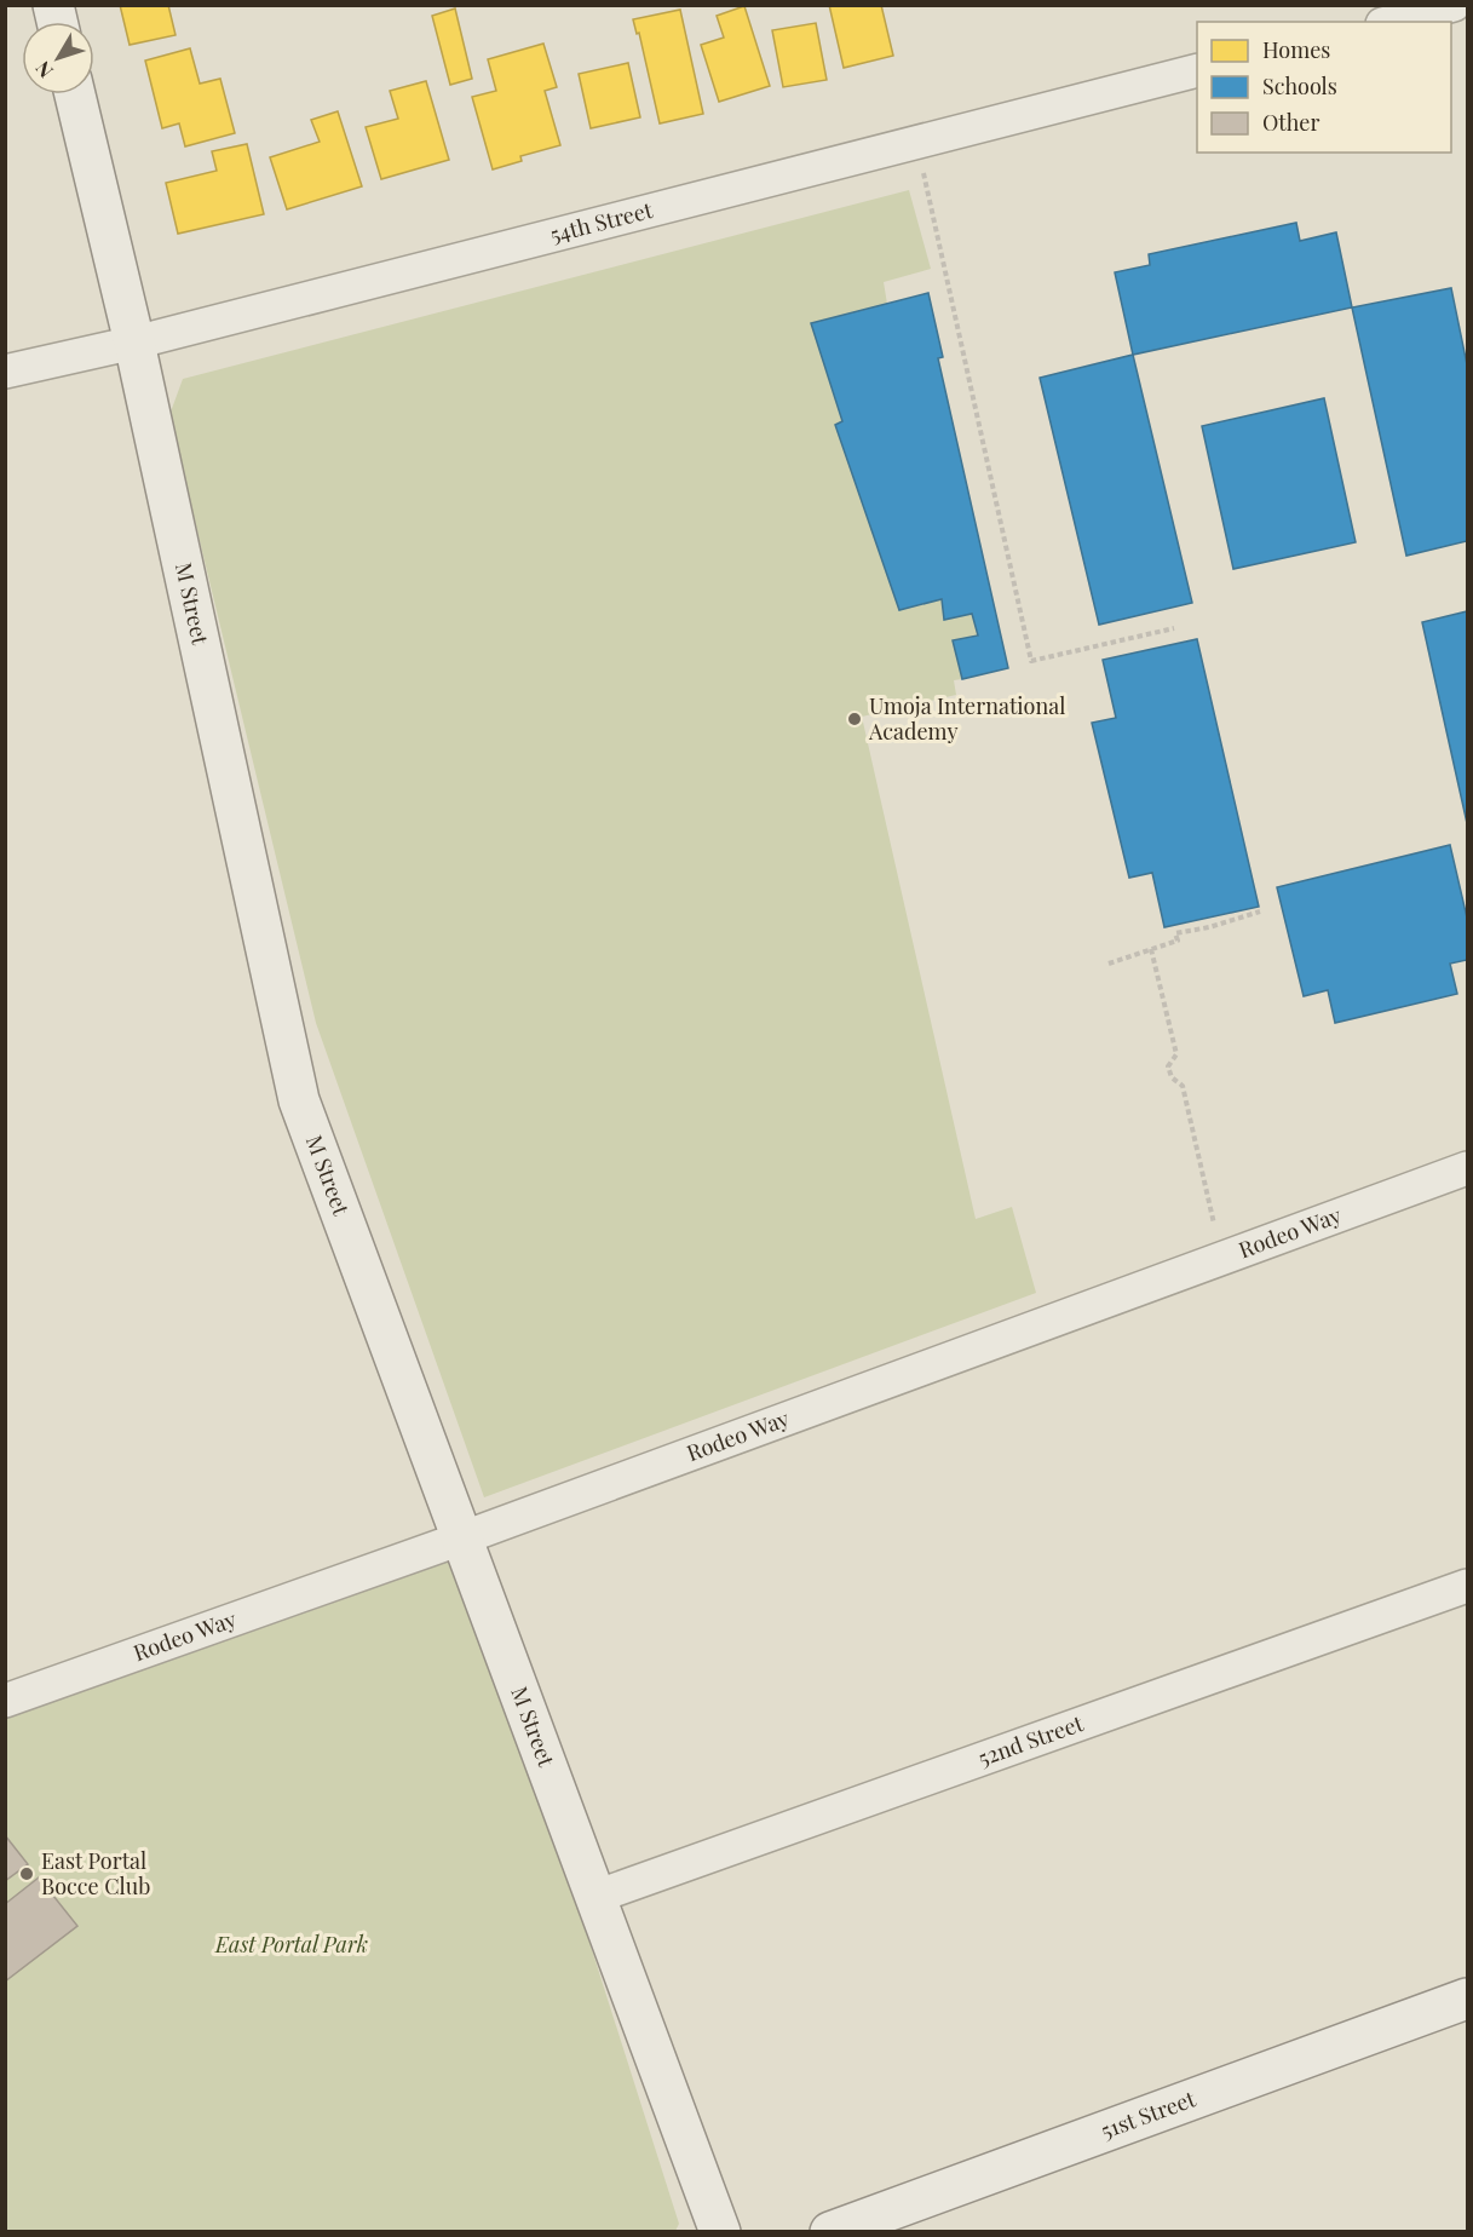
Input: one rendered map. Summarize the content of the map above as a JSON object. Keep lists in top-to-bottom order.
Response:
{
  "streets": {
    "street": [
      "54th Street",
      "M Street",
      "Rodeo Way",
      "52nd Street",
      "51st Street"
    ]
  },
  "crossings": [
    ["54th Street", "M Street"],
    ["M Street", "Rodeo Way"],
    ["M Street", "52nd Street"]
  ],
  "parks": ["East Portal Park"],
  "places": ["Umoja International Academy", "East Portal Bocce Club"],
  "legend": ["Homes", "Schools", "Other"],
  "north": "bottom left"
}
